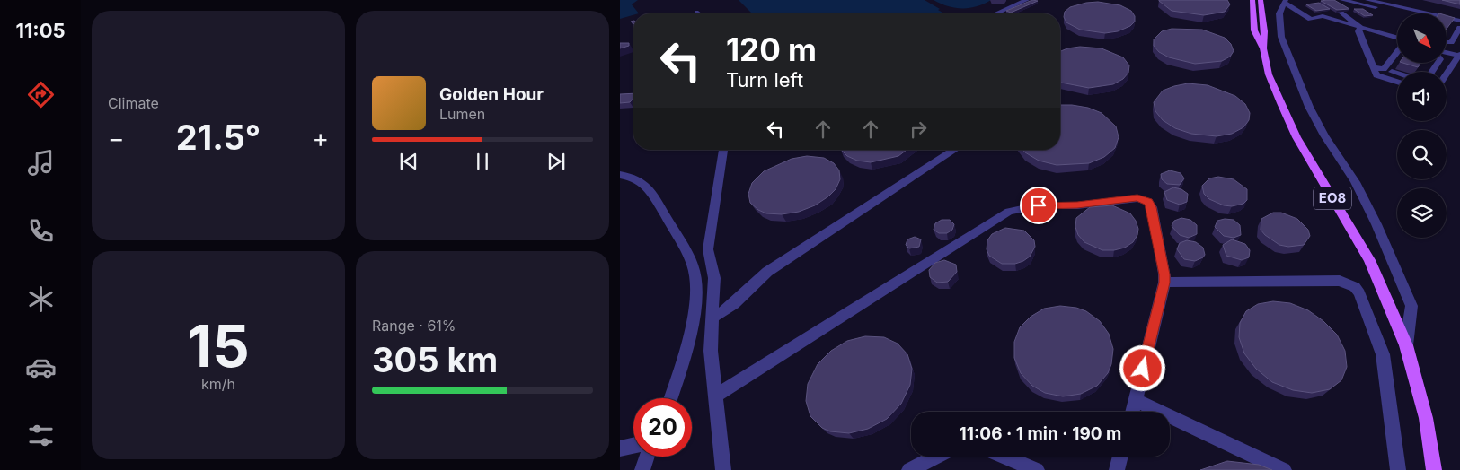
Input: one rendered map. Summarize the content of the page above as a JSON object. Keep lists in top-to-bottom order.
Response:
{
  "streets": {
    "main road": ["ΕΟ8"]
  },
  "north": "bottom right",
  "page": {
    "tabs": "11:05",
    "tile": [
      "Climate",
      ["15", "km/h"],
      ["Range · 61%", "305 km"]
    ],
    "turn": ["120 m", "Turn left"],
    "song": ["Golden Hour", "Lumen"],
    "heat": ["−", "21.5°", "+"],
    "limit": "20",
    "trip": "11:06 · 1 min · 190 m"
  }
}
